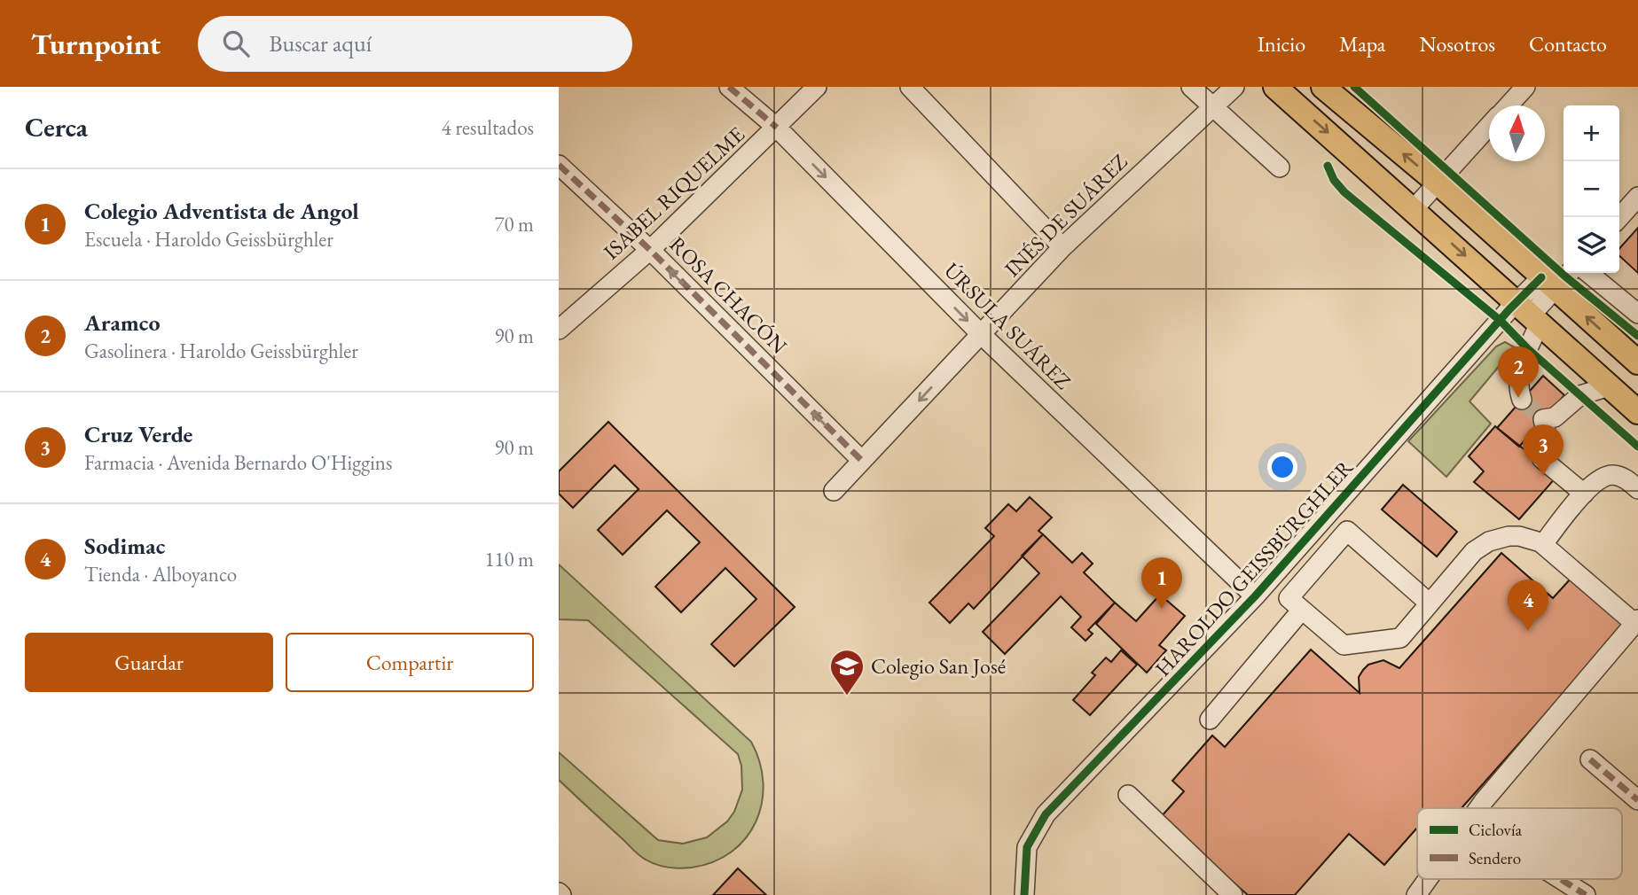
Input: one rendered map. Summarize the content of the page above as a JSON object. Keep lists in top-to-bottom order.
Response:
{
  "streets": {
    "street": [
      "ISABEL RIQUELME",
      "INÉS DE SUÁREZ",
      "ROSA CHACÓN",
      "ÚRSULA SUÁREZ",
      "HAROLDO GEISSBÜRGHLER"
    ]
  },
  "crossings": [
    ["ISABEL RIQUELME", "ROSA CHACÓN"],
    ["ISABEL RIQUELME", "ÚRSULA SUÁREZ"],
    ["INÉS DE SUÁREZ", "ROSA CHACÓN"],
    ["INÉS DE SUÁREZ", "ÚRSULA SUÁREZ"],
    ["ÚRSULA SUÁREZ", "HAROLDO GEISSBÜRGHLER"]
  ],
  "one_way": ["ROSA CHACÓN"],
  "places": {
    "school or university": ["Colegio San José"]
  },
  "legend": ["Ciclovía", "Sendero"],
  "north": "top",
  "page": {
    "header": "Turnpoint",
    "search": "Buscar aquí",
    "nav": [
      "Inicio",
      "Mapa",
      "Nosotros",
      "Contacto"
    ],
    "heading": ["Cerca", "4 resultados"],
    "map_buttons": ["+", "−"],
    "list": [
      {
        "mark": "1",
        "name": "Colegio Adventista de Angol",
        "note": "Escuela · Haroldo Geissbürghler",
        "value": "70 m"
      },
      {
        "mark": "2",
        "name": "Aramco",
        "note": "Gasolinera · Haroldo Geissbürghler",
        "value": "90 m"
      },
      {
        "mark": "3",
        "name": "Cruz Verde",
        "note": "Farmacia · Avenida Bernardo O'Higgins",
        "value": "90 m"
      },
      {
        "mark": "4",
        "name": "Sodimac",
        "note": "Tienda · Alboyanco",
        "value": "110 m"
      }
    ],
    "pins": [
      "2",
      "3",
      "1",
      "4"
    ],
    "buttons": ["Guardar", "Compartir"]
  }
}
